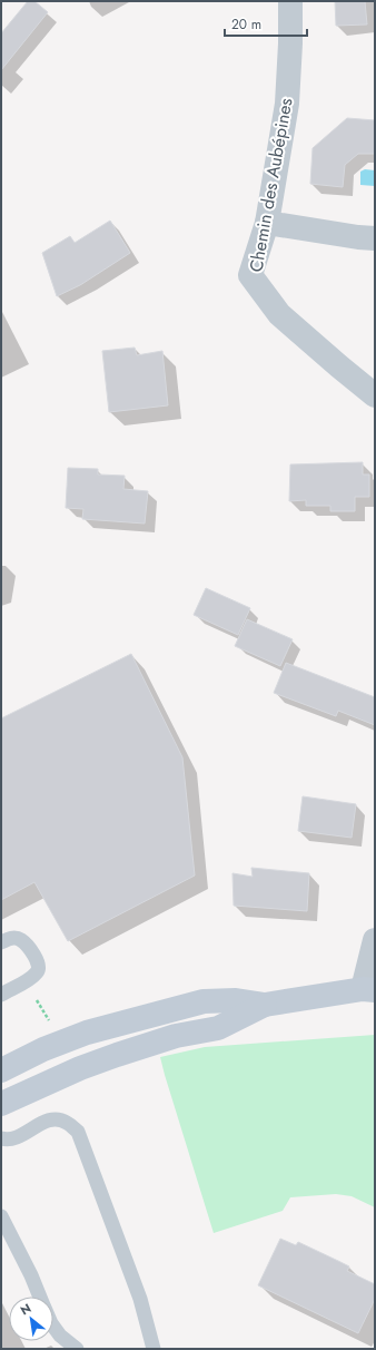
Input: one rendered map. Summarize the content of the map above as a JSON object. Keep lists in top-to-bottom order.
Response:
{
  "streets": {
    "street": ["Chemin des Aubépines"]
  },
  "scale_bar": "20 m",
  "north": "top left"
}
